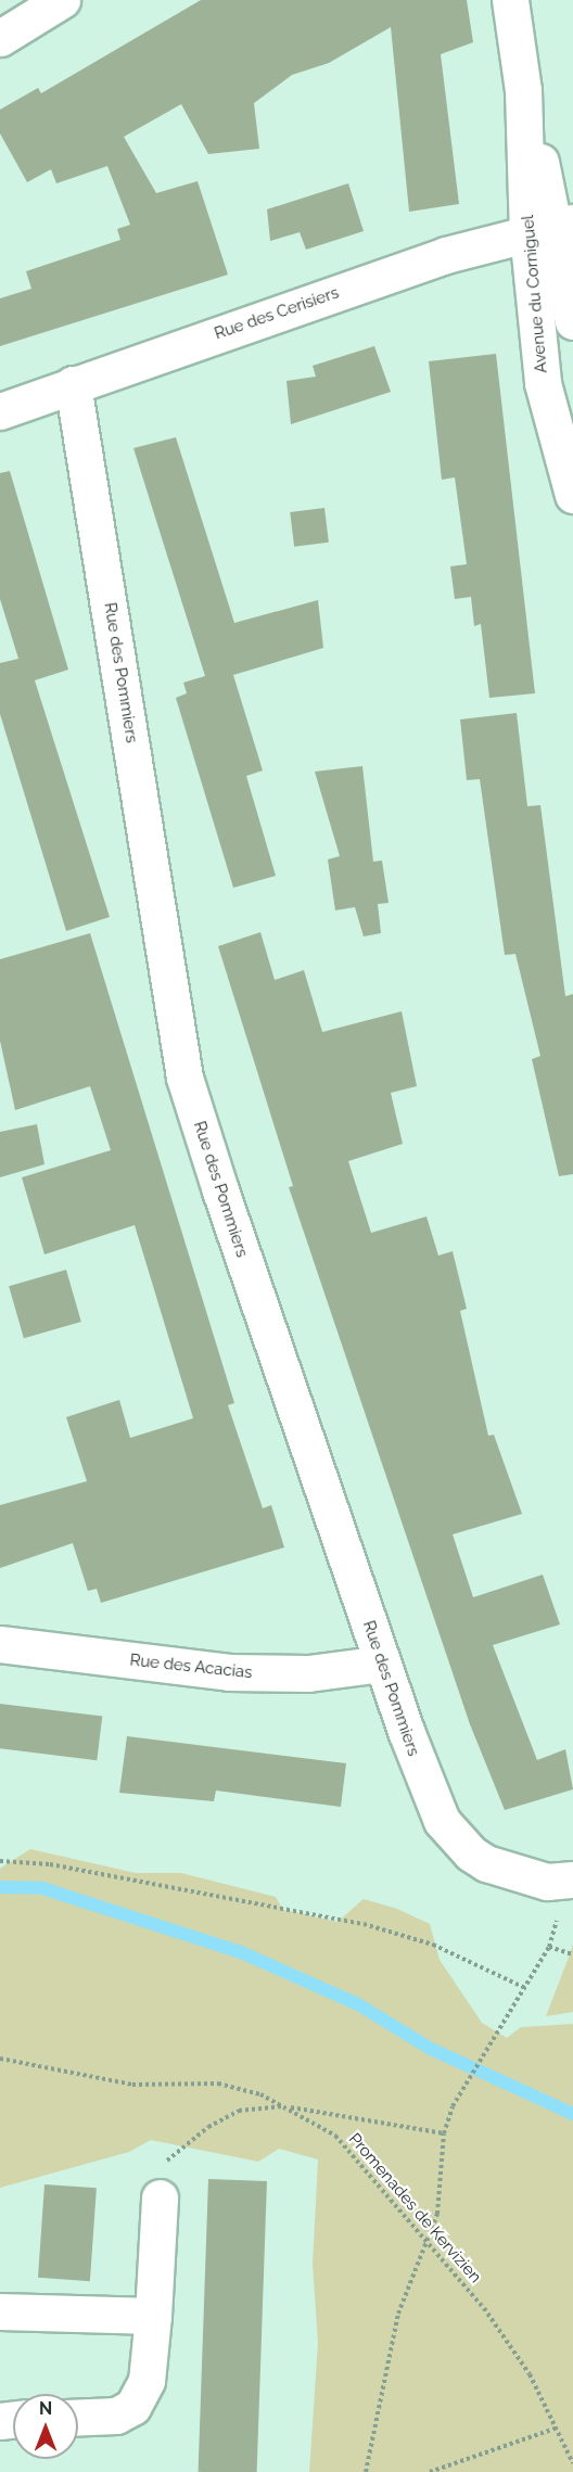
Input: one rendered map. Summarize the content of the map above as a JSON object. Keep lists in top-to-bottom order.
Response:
{
  "streets": {
    "street": [
      "Avenue du Corniguel",
      "Rue des Cerisiers",
      "Rue des Pommiers",
      "Rue des Acacias"
    ],
    "path": ["Promenades de Kervizien"]
  },
  "crossings": [
    ["Avenue du Corniguel", "Rue des Cerisiers"],
    ["Rue des Cerisiers", "Rue des Pommiers"],
    ["Rue des Pommiers", "Rue des Acacias"]
  ],
  "north": "top"
}
